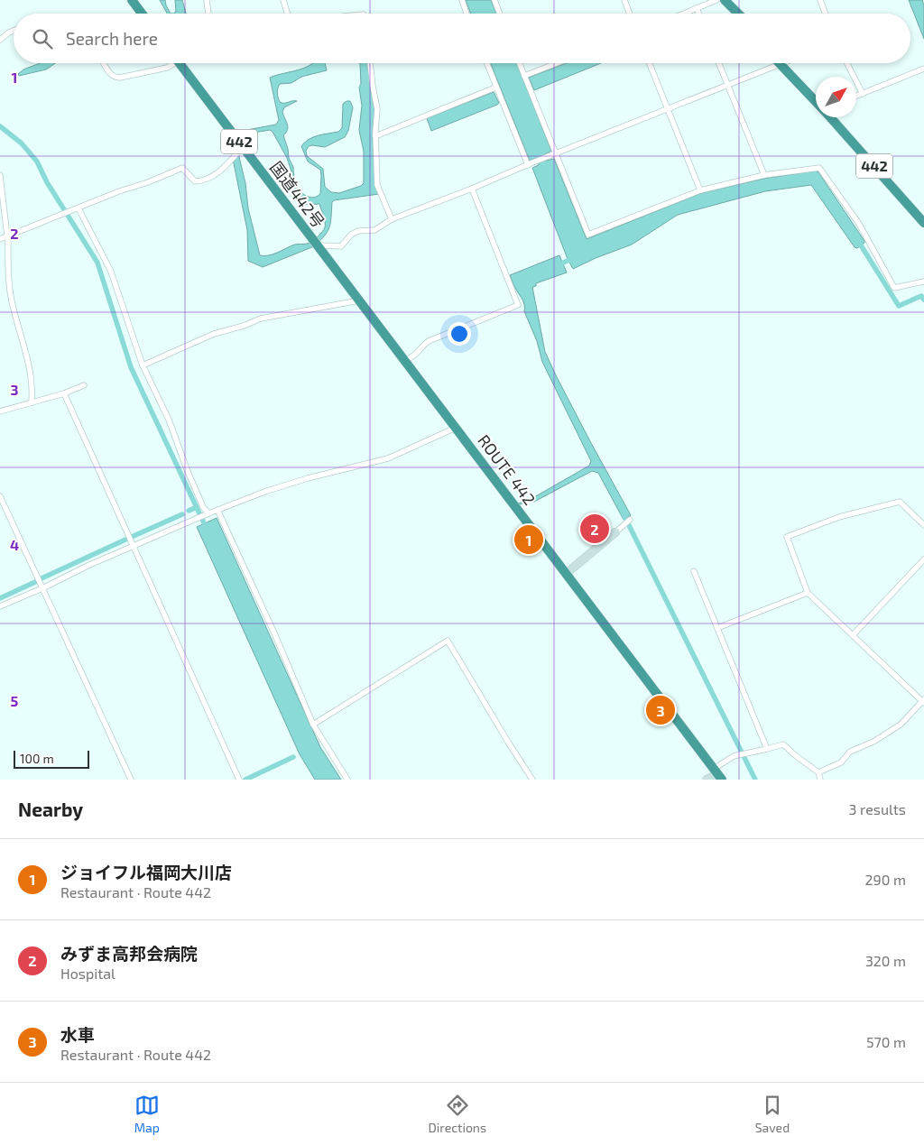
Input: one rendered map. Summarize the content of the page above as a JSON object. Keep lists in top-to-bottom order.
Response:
{
  "streets": {
    "highway": ["442", "国道442号", "ROUTE 442"]
  },
  "crossings": [
    ["国道442号", "ROUTE 442"]
  ],
  "scale_bar": "100 m",
  "north": "top right",
  "page": {
    "search": "Search here",
    "pins": ["2", "1", "3"],
    "scale": "100 m",
    "heading": ["Nearby", "3 results"],
    "list": [
      {
        "mark": "1",
        "name": "ジョイフル福岡大川店",
        "note": "Restaurant · Route 442",
        "value": "290 m"
      },
      {
        "mark": "2",
        "name": "みずま高邦会病院",
        "note": "Hospital",
        "value": "320 m"
      },
      {
        "mark": "3",
        "name": "水車",
        "note": "Restaurant · Route 442",
        "value": "570 m"
      }
    ],
    "nav": ["Map", "Directions", "Saved"]
  },
  "grid": {
    "rows": [
      "1",
      "2",
      "3",
      "4",
      "5"
    ]
  }
}
